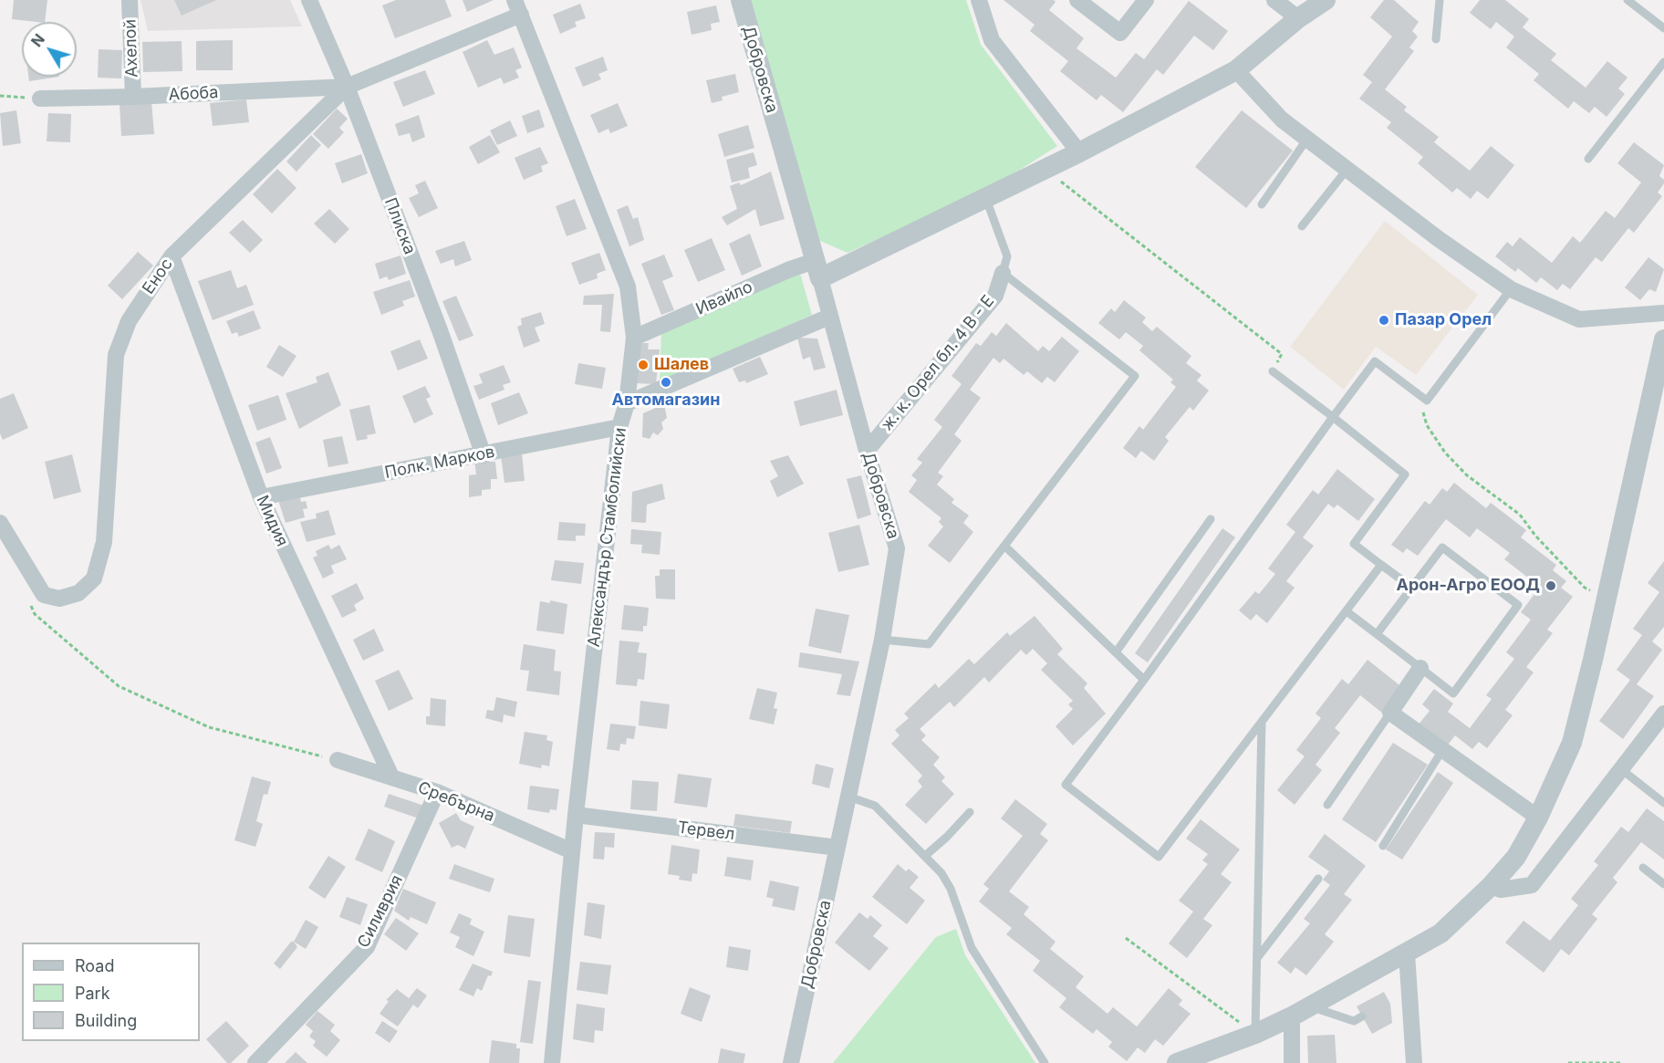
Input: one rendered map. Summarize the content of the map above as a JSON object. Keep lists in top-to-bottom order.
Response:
{
  "streets": {
    "street": [
      "Ахелой",
      "Добровска",
      "Абоба",
      "Плиска",
      "Енос",
      "Ивайло",
      "ж. к. Орел бл. 4 В - Е",
      "Полк. Марков",
      "Мидия",
      "Александър Стамболийски",
      "Сребърна",
      "Тервел",
      "Силиврия"
    ]
  },
  "crossings": [
    ["Ахелой", "Абоба"],
    ["Добровска", "Ивайло"],
    ["Добровска", "ж. к. Орел бл. 4 В - Е"],
    ["Добровска", "Тервел"],
    ["Абоба", "Плиска"],
    ["Абоба", "Енос"],
    ["Плиска", "Енос"],
    ["Плиска", "Полк. Марков"],
    ["Енос", "Мидия"],
    ["Енос", "Александър Стамболийски"],
    ["Ивайло", "Александър Стамболийски"],
    ["Полк. Марков", "Мидия"],
    ["Полк. Марков", "Александър Стамболийски"],
    ["Мидия", "Сребърна"],
    ["Александър Стамболийски", "Сребърна"],
    ["Александър Стамболийски", "Тервел"],
    ["Сребърна", "Силиврия"]
  ],
  "places": [
    "Пазар Орел",
    "Шалев",
    "Автомагазин",
    "Арон-Агро ЕООД"
  ],
  "legend": ["Road", "Park", "Building"],
  "north": "top left"
}
